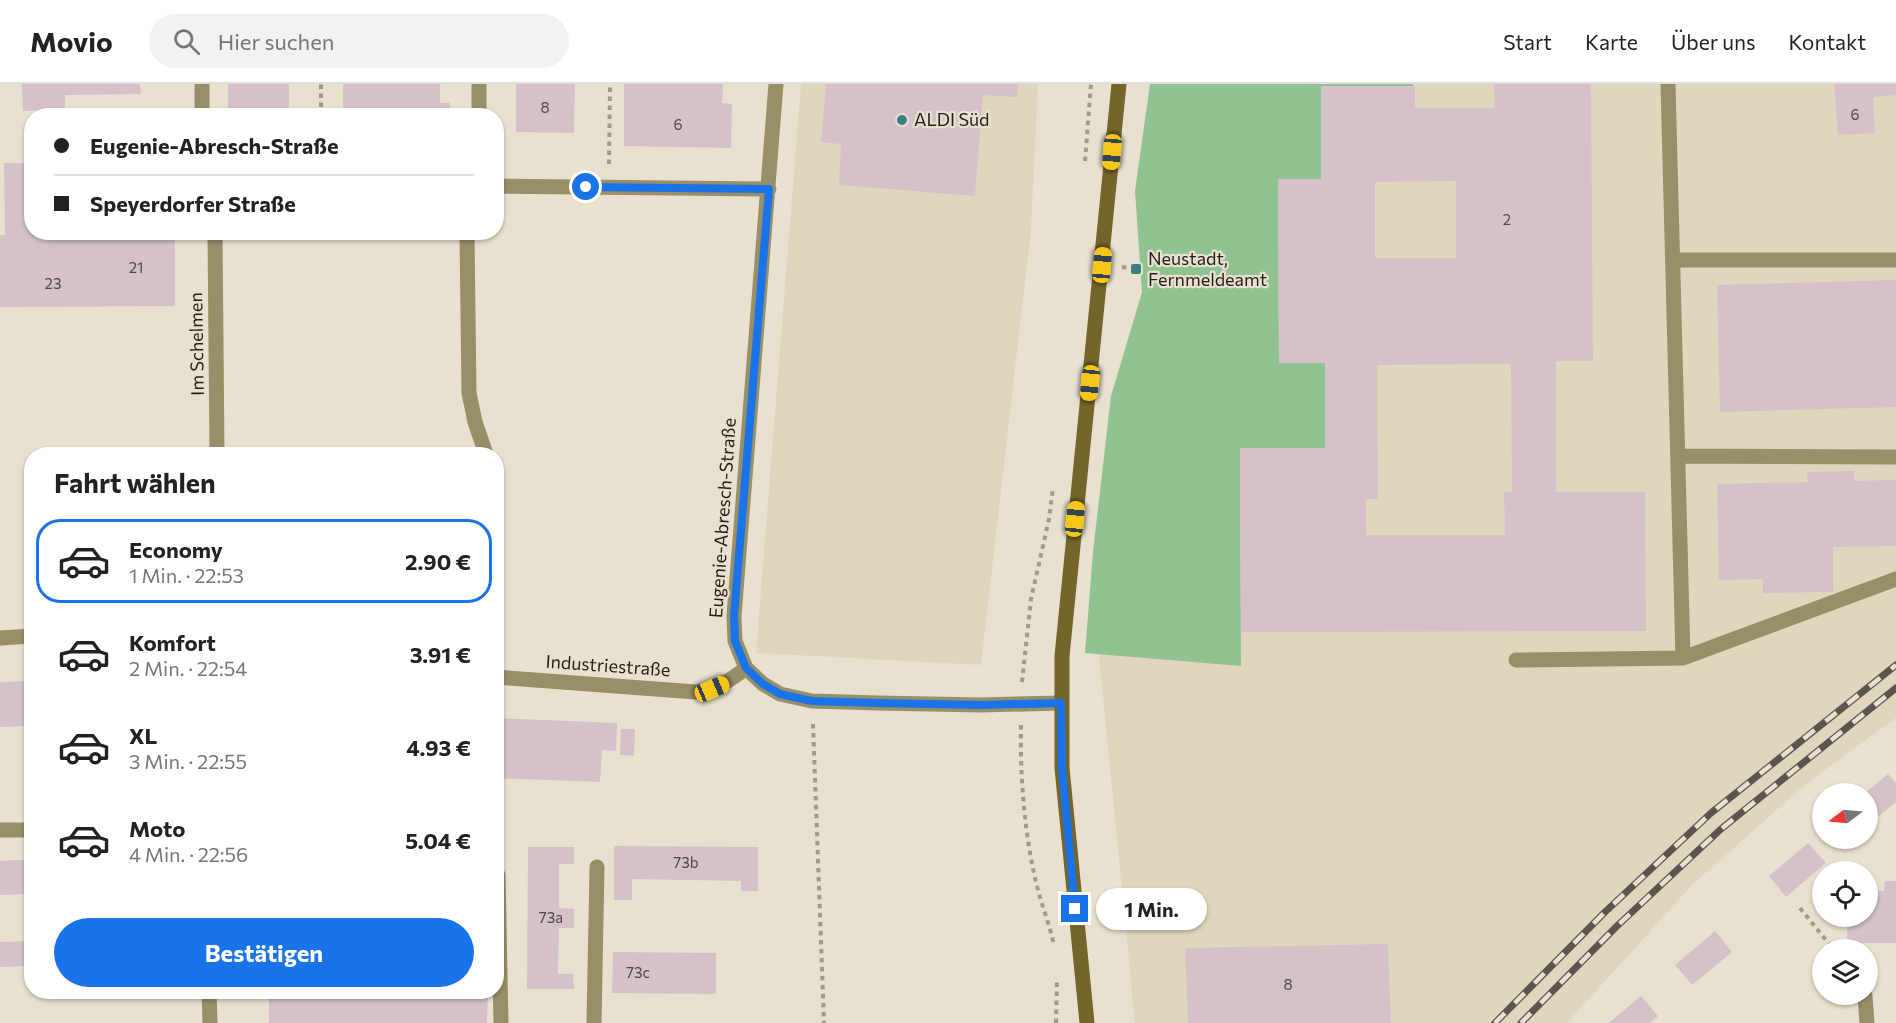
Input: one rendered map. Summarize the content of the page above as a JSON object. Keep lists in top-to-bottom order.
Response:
{
  "streets": {
    "street": ["Im Schelmen", "Eugenie-Abresch-Straße", "Industriestraße"]
  },
  "crossings": [
    ["Eugenie-Abresch-Straße", "Industriestraße"]
  ],
  "places": {
    "other": ["ALDI Süd"],
    "transit": ["Neustadt, Fernmeldeamt"]
  },
  "house_numbers": [
    "8",
    "6",
    "6",
    "2",
    "21",
    "23",
    "73b",
    "73a",
    "73c",
    "8"
  ],
  "north": "left",
  "page": {
    "header": "Movio",
    "search": "Hier suchen",
    "nav": [
      "Start",
      "Karte",
      "Über uns",
      "Kontakt"
    ],
    "banner": ["Eugenie-Abresch-Straße", "Speyerdorfer Straße"],
    "heading": "Fahrt wählen",
    "list": [
      {
        "name": "Economy",
        "note": "1 Min. · 22:53",
        "value": "2.90 €"
      },
      {
        "name": "Komfort",
        "note": "2 Min. · 22:54",
        "value": "3.91 €"
      },
      {
        "name": "XL",
        "note": "3 Min. · 22:55",
        "value": "4.93 €"
      },
      {
        "name": "Moto",
        "note": "4 Min. · 22:56",
        "value": "5.04 €"
      }
    ],
    "bubble": "1 Min.",
    "buttons": "Bestätigen"
  }
}
